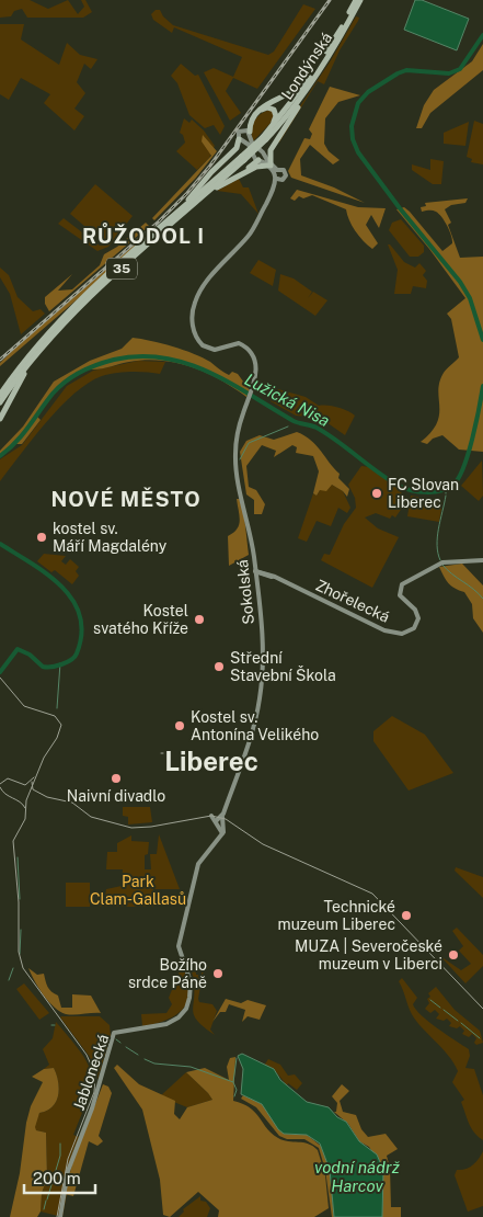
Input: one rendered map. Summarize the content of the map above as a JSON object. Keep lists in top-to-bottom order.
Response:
{
  "streets": {
    "highway": ["Londýnská", "35"],
    "main road": ["Sokolská", "Zhořelecká", "Jablonecká"]
  },
  "crossings": [
    ["Londýnská", "35"],
    ["35", "Sokolská"],
    ["Sokolská", "Zhořelecká"]
  ],
  "districts": ["RŮŽODOL I", "NOVÉ MĚSTO", "Liberec"],
  "water": ["Lužická Nisa", "vodní nádrž Harcov"],
  "parks": ["Park Clam-Gallasů"],
  "places": [
    "FC Slovan Liberec",
    "kostel sv. Máří Magdalény",
    "Kostel svatého Kříže",
    "Střední Stavební Škola",
    "Kostel sv. Antonína Velikého",
    "Naivní divadlo",
    "Technické muzeum Liberec",
    "MUZA | Severočeské muzeum v Liberci",
    "Božího srdce Páně"
  ],
  "scale_bar": "200 m"
}
